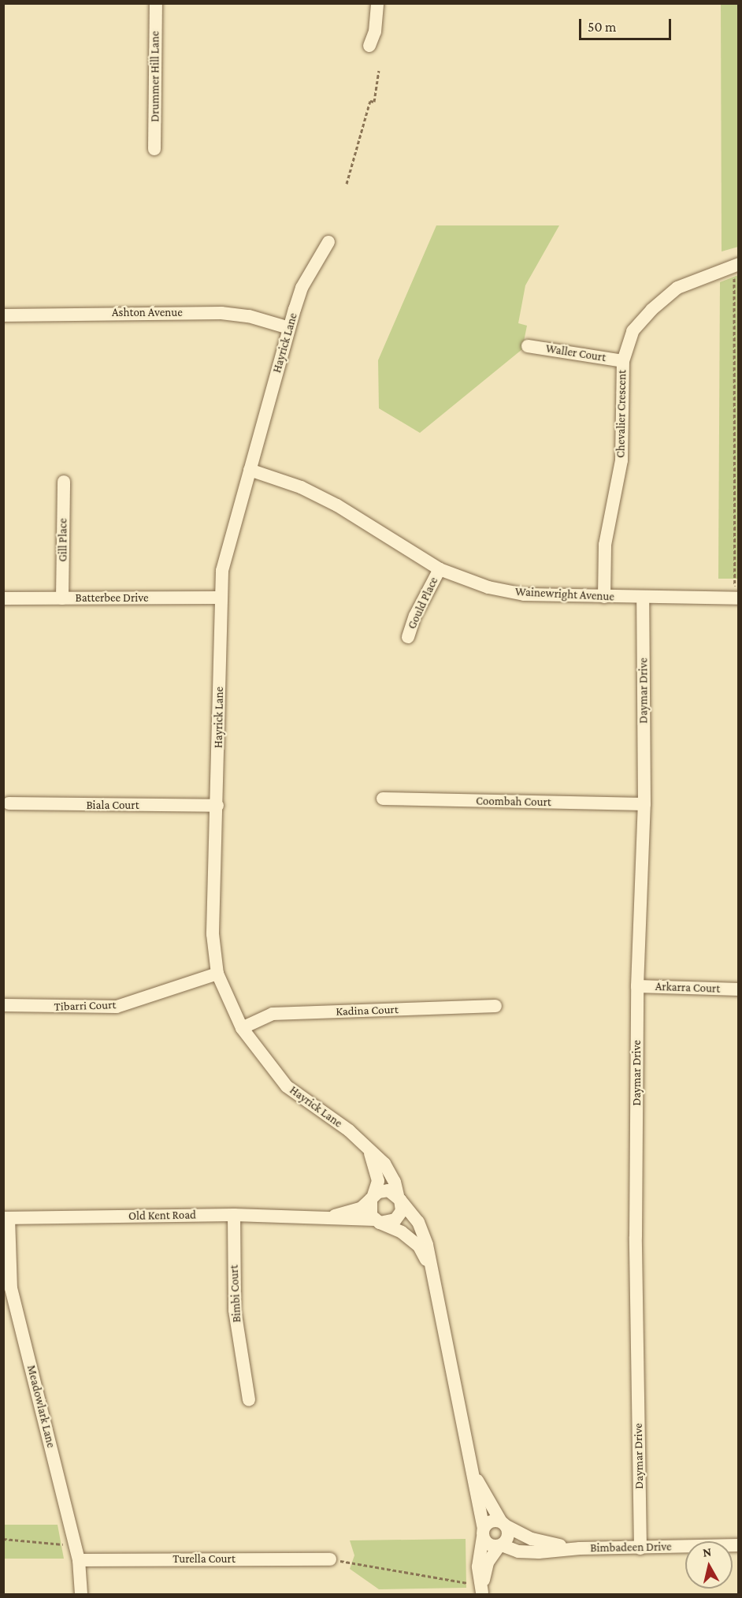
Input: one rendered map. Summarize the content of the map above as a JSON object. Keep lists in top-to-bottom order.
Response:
{
  "streets": {
    "street": [
      "Drummer Hill Lane",
      "Ashton Avenue",
      "Hayrick Lane",
      "Waller Court",
      "Chevalier Crescent",
      "Gill Place",
      "Wainewright Avenue",
      "Batterbee Drive",
      "Gould Place",
      "Daymar Drive",
      "Coombah Court",
      "Biala Court",
      "Arkarra Court",
      "Tibarri Court",
      "Kadina Court",
      "Old Kent Road",
      "Bimbi Court",
      "Meadowlark Lane",
      "Bimbadeen Drive",
      "Turella Court"
    ]
  },
  "crossings": [
    ["Ashton Avenue", "Hayrick Lane"],
    ["Hayrick Lane", "Wainewright Avenue"],
    ["Hayrick Lane", "Batterbee Drive"],
    ["Hayrick Lane", "Biala Court"],
    ["Hayrick Lane", "Tibarri Court"],
    ["Hayrick Lane", "Kadina Court"],
    ["Hayrick Lane", "Old Kent Road"],
    ["Hayrick Lane", "Bimbadeen Drive"],
    ["Waller Court", "Chevalier Crescent"],
    ["Chevalier Crescent", "Wainewright Avenue"],
    ["Gill Place", "Batterbee Drive"],
    ["Wainewright Avenue", "Gould Place"],
    ["Wainewright Avenue", "Daymar Drive"],
    ["Daymar Drive", "Coombah Court"],
    ["Daymar Drive", "Arkarra Court"],
    ["Daymar Drive", "Bimbadeen Drive"],
    ["Old Kent Road", "Bimbi Court"],
    ["Old Kent Road", "Meadowlark Lane"],
    ["Meadowlark Lane", "Turella Court"]
  ],
  "scale_bar": "50 m",
  "north": "top"
}
